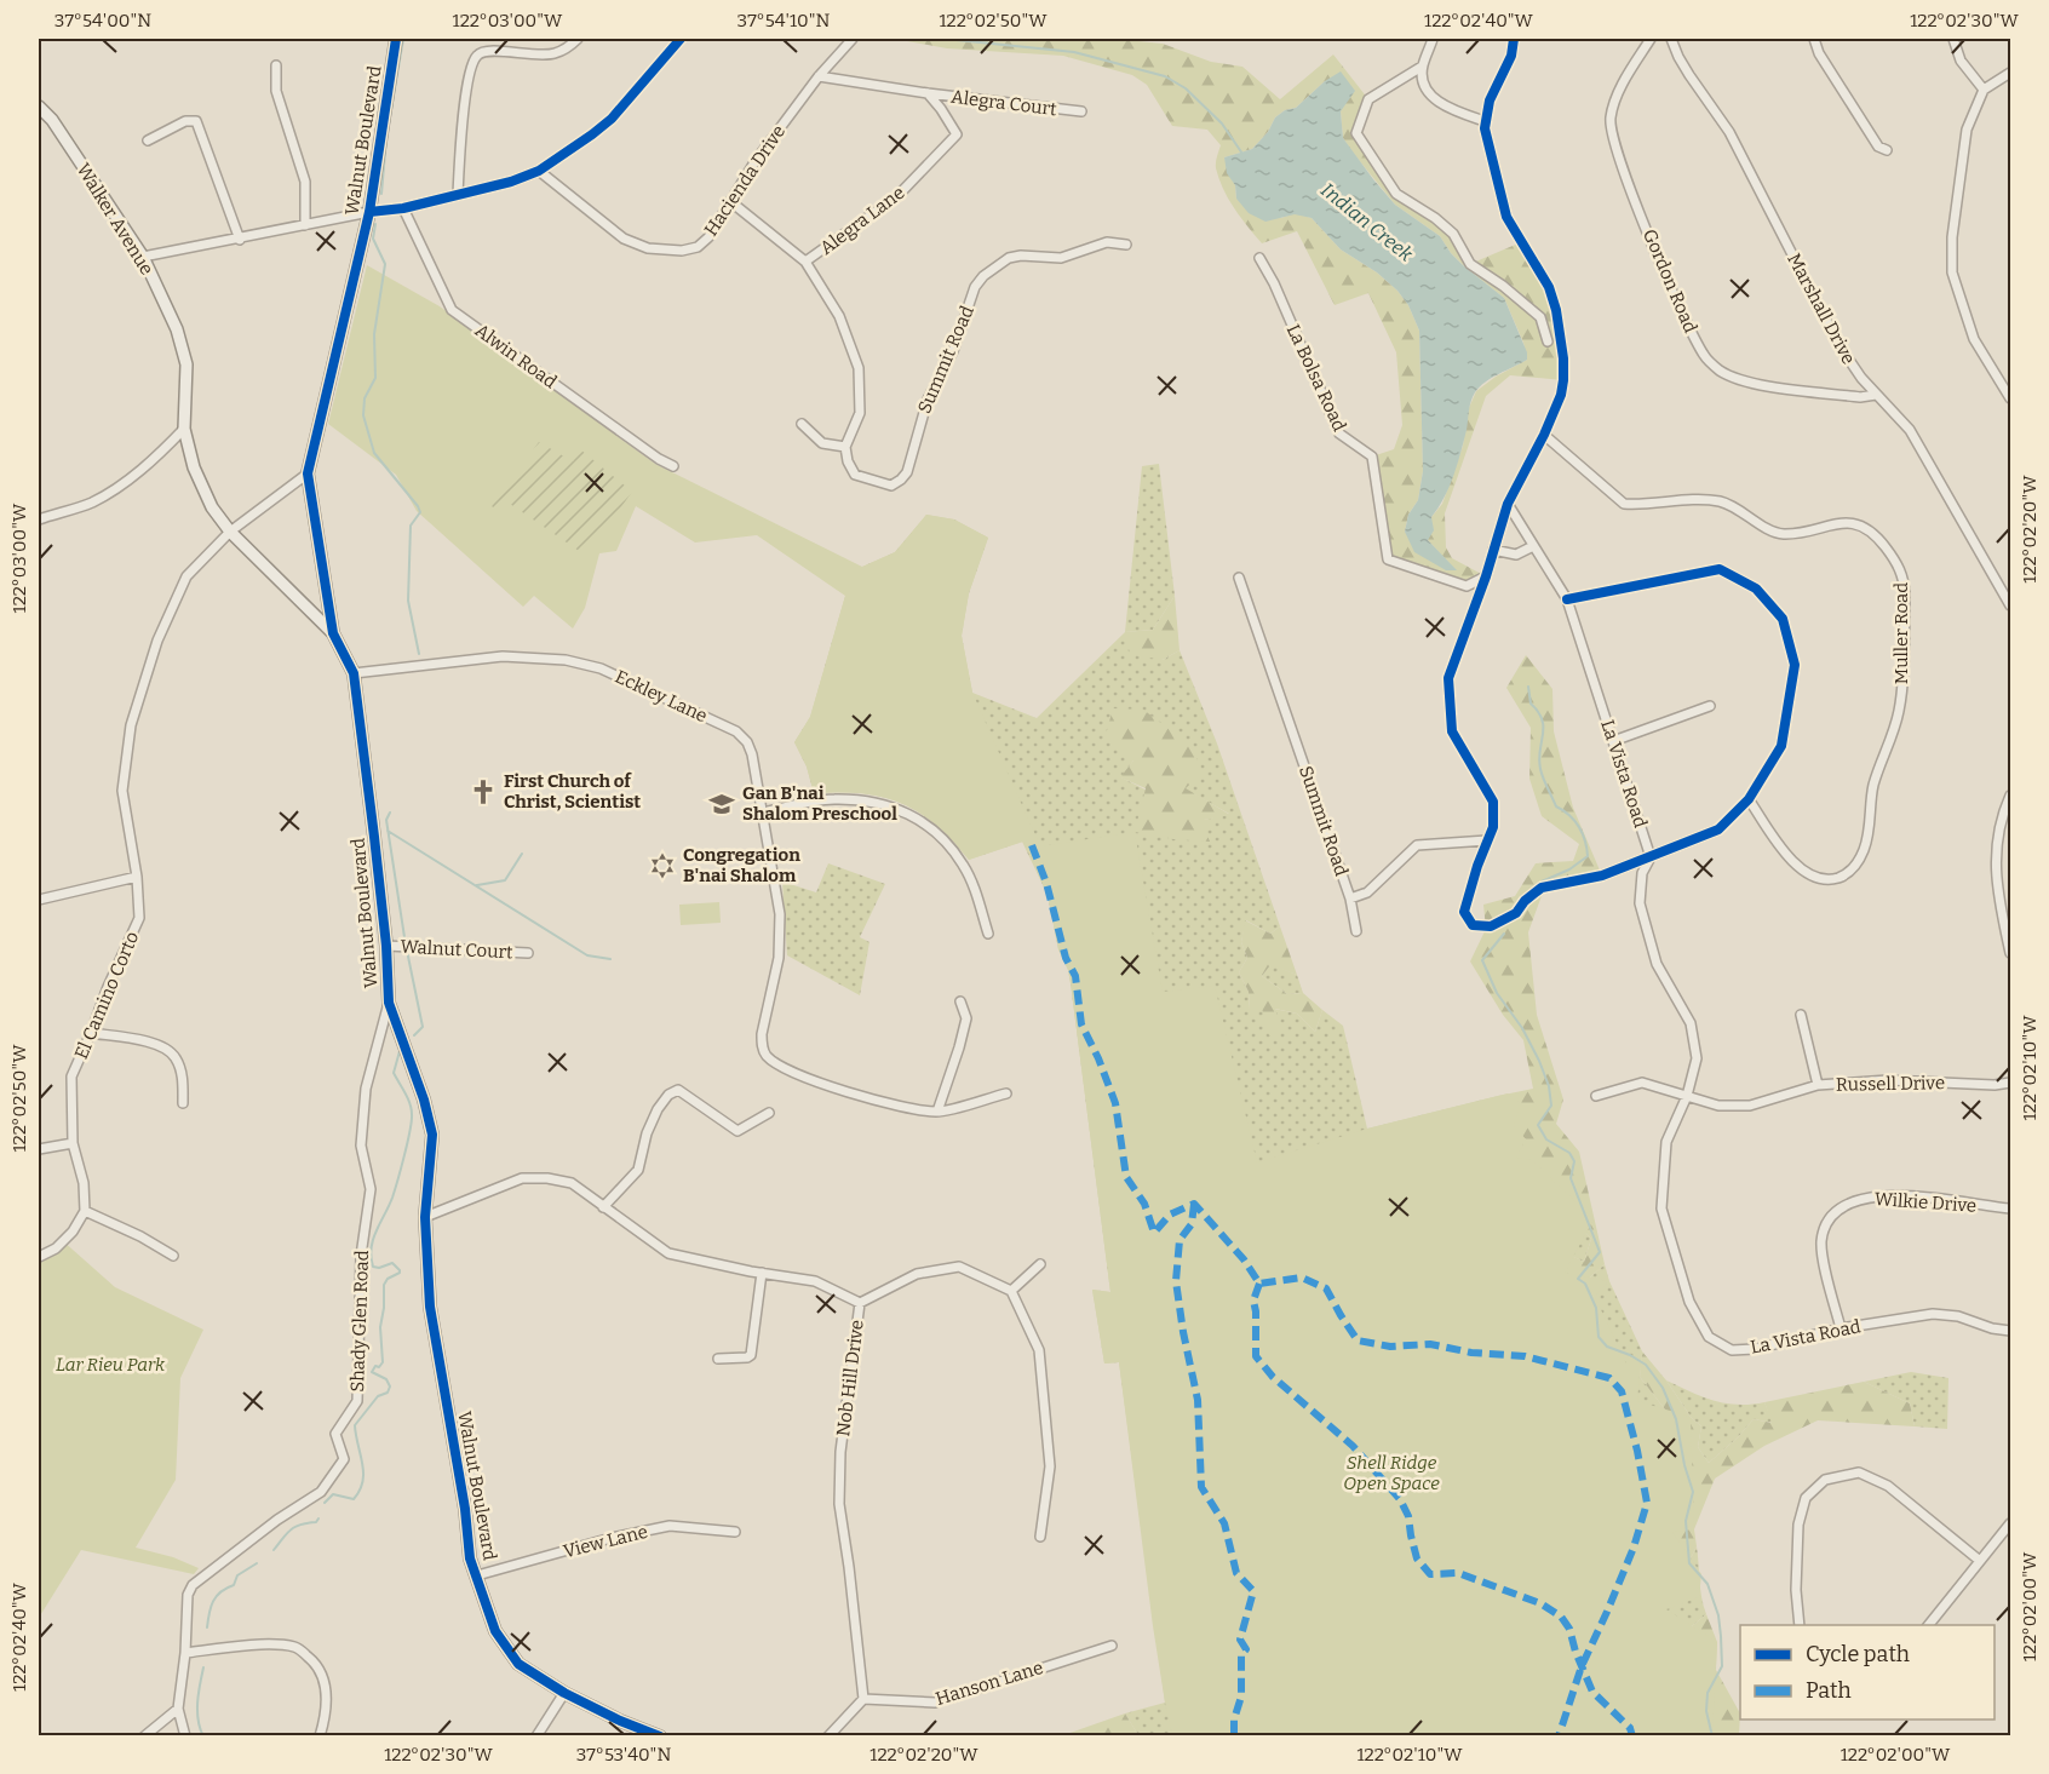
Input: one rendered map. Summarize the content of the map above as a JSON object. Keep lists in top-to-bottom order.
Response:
{
  "streets": {
    "street": [
      "Alegra Court",
      "Walnut Boulevard",
      "Hacienda Drive",
      "Walker Avenue",
      "Alegra Lane",
      "Gordon Road",
      "Marshall Drive",
      "Alwin Road",
      "Summit Road",
      "La Bolsa Road",
      "Muller Road",
      "Eckley Lane",
      "La Vista Road",
      "Walnut Court",
      "El Camino Corto",
      "Russell Drive",
      "Wilkie Drive",
      "Shady Glen Road",
      "Nob Hill Drive",
      "View Lane",
      "Hanson Lane"
    ]
  },
  "crossings": [
    ["Alegra Court", "Alegra Lane"],
    ["Walnut Boulevard", "Walker Avenue"],
    ["Walnut Boulevard", "Eckley Lane"],
    ["Walnut Boulevard", "Walnut Court"],
    ["Walnut Boulevard", "El Camino Corto"],
    ["Walnut Boulevard", "Shady Glen Road"],
    ["Walnut Boulevard", "Nob Hill Drive"],
    ["Walnut Boulevard", "View Lane"],
    ["Walker Avenue", "El Camino Corto"],
    ["Gordon Road", "Marshall Drive"],
    ["La Vista Road", "Russell Drive"],
    ["La Vista Road", "Wilkie Drive"],
    ["Nob Hill Drive", "Hanson Lane"]
  ],
  "water": ["Indian Creek"],
  "parks": ["Lar Rieu Park", "Shell Ridge Open Space"],
  "places": {
    "church": ["First Church of Christ, Scientist"],
    "school or university": ["Gan B'nai Shalom Preschool"],
    "synagogue": ["Congregation B'nai Shalom"]
  },
  "legend": ["Cycle path", "Path"],
  "coordinates": [
    "37°54'00\"N",
    "122°03'00\"W",
    "37°54'10\"N",
    "122°02'50\"W",
    "122°02'40\"W",
    "122°02'30\"W",
    "122°02'20\"W",
    "122°02'10\"W",
    "122°02'00\"W",
    "37°53'40\"N"
  ]
}
